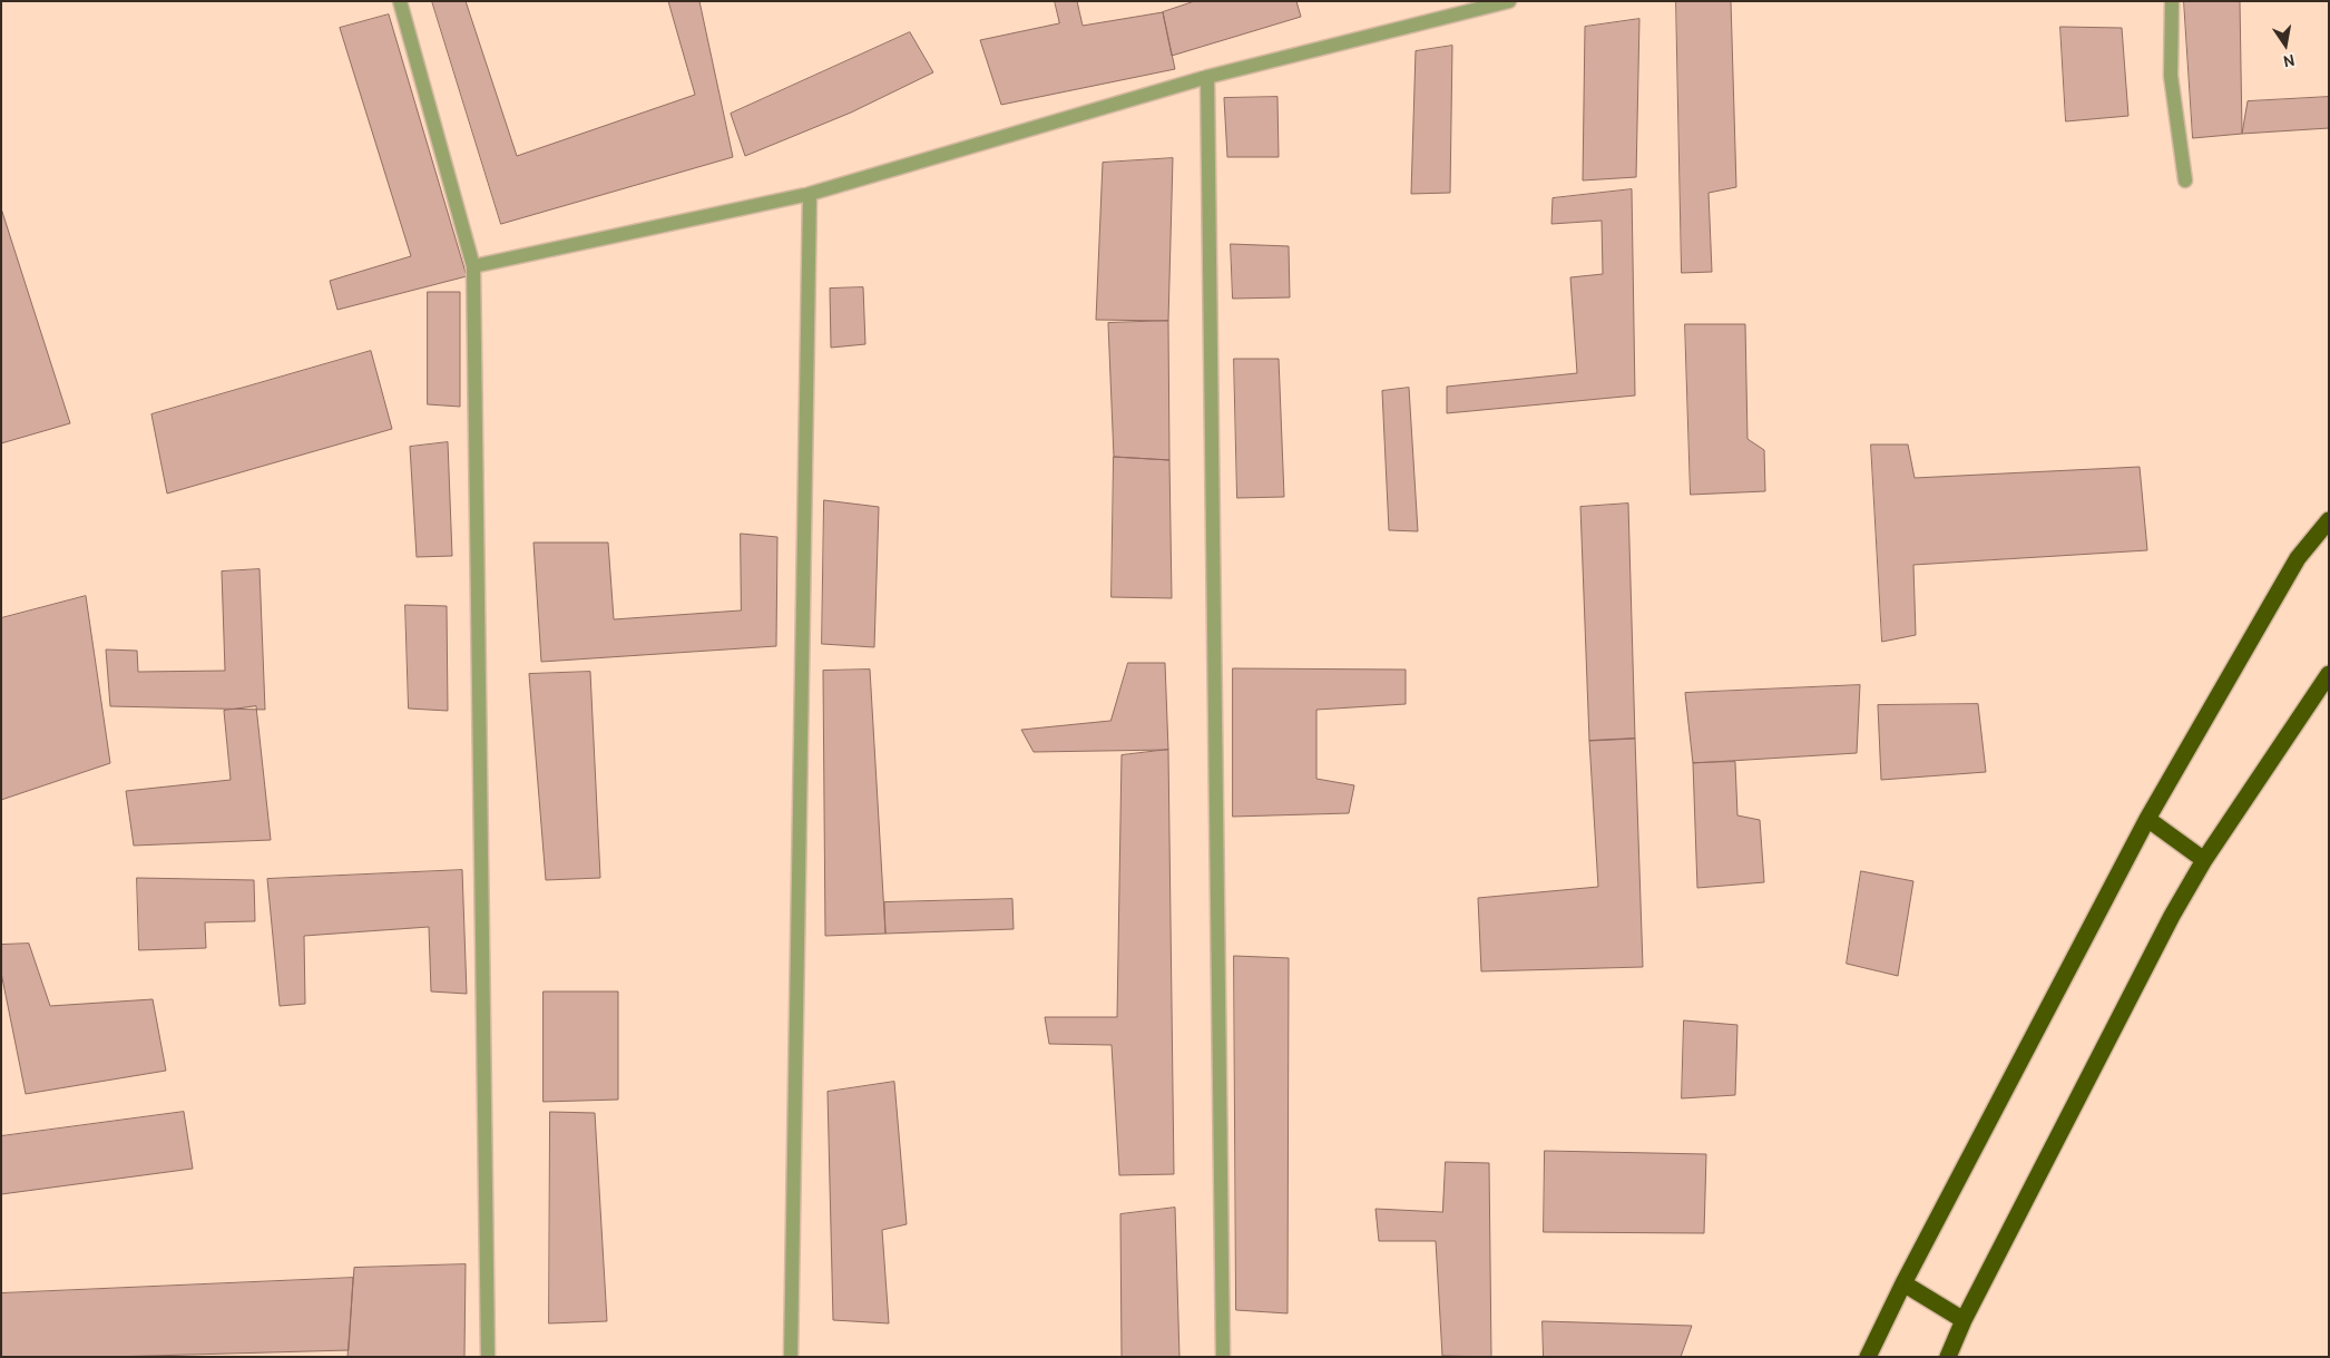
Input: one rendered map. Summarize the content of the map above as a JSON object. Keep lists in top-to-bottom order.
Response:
{
  "north": "bottom"
}
